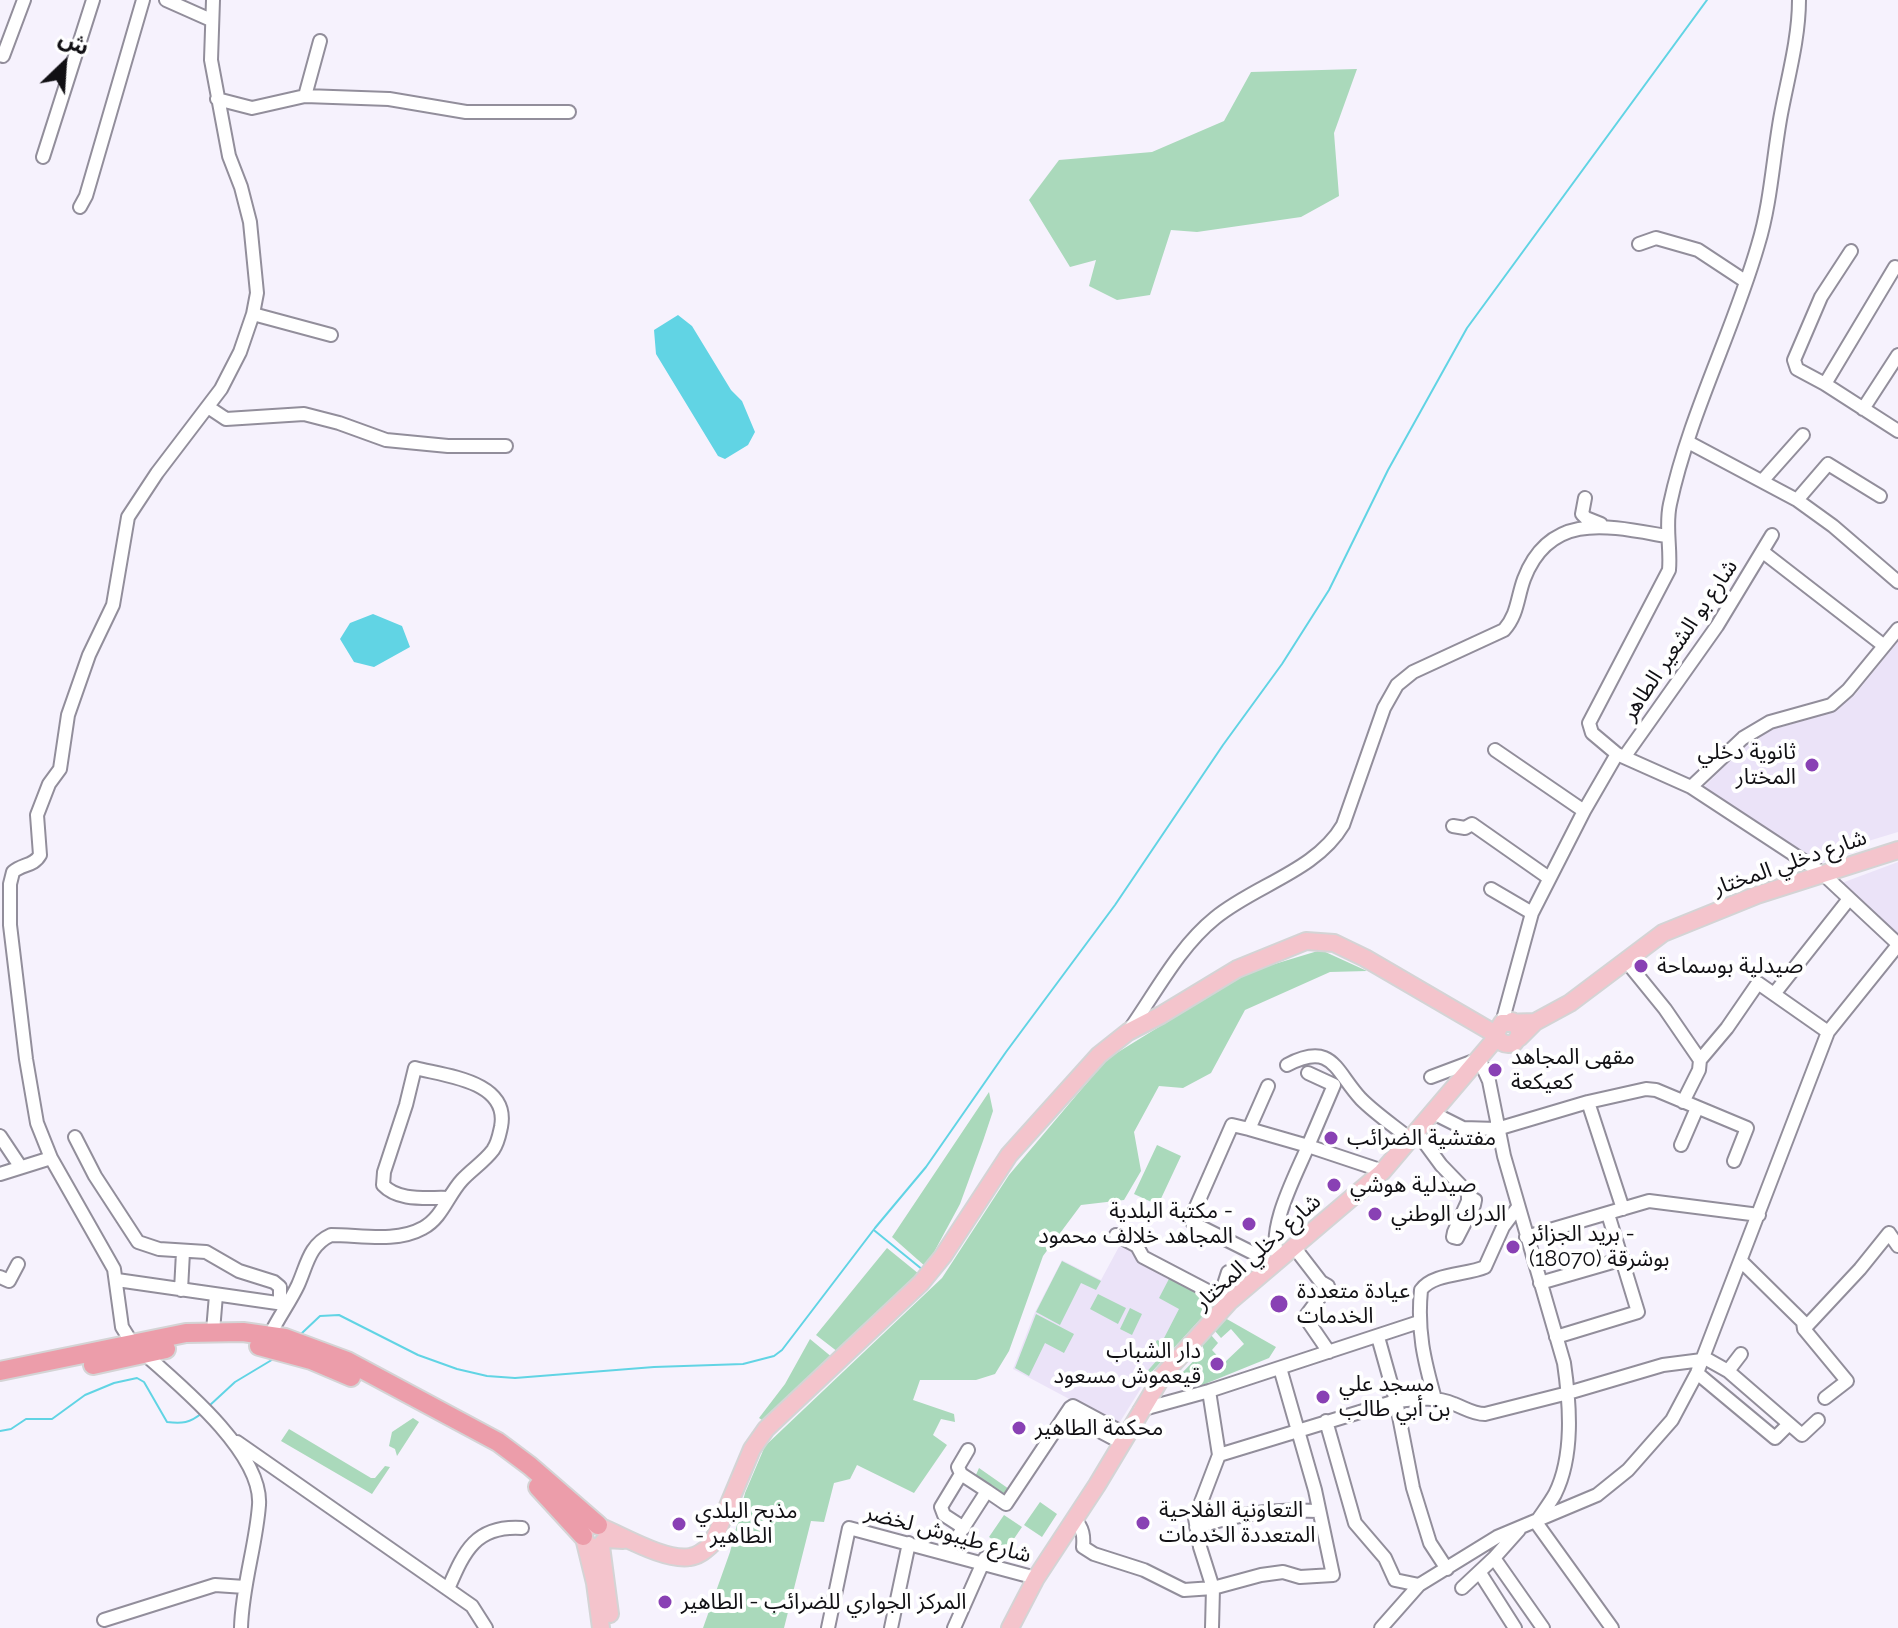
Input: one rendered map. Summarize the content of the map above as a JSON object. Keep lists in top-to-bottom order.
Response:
{
  "streets": {
    "main road": ["شارع دخلي المختار"],
    "street": ["شارع بو الشعير الطاهر", "شارع طيبوش لخضر"]
  },
  "crossings": [
    ["شارع بو الشعير الطاهر", "شارع دخلي المختار"],
    ["شارع دخلي المختار", "شارع طيبوش لخضر"]
  ],
  "places": [
    "ثانوية دخلي المختار",
    "صيدلية بوسماحة",
    "مقهى المجاهد كعيكعة",
    "مفتشية الضرائب",
    "صيدلية هوشي",
    "الدرك الوطني",
    "مكتبة البلدية - المجاهد خلالف محمود",
    "بريد الجزائر - بوشرقة (18070)",
    "عيادة متعددة الخدمات",
    "دار الشباب قيعموش مسعود",
    "مسجد علي بن أبي طالب",
    "محكمة الطاهير",
    "التعاونية الفلاحية المتعددة الخدمات",
    "مذبح البلدي - الطاهير",
    "المركز الجواري للضرائب - الطاهير"
  ],
  "north": "top right"
}
